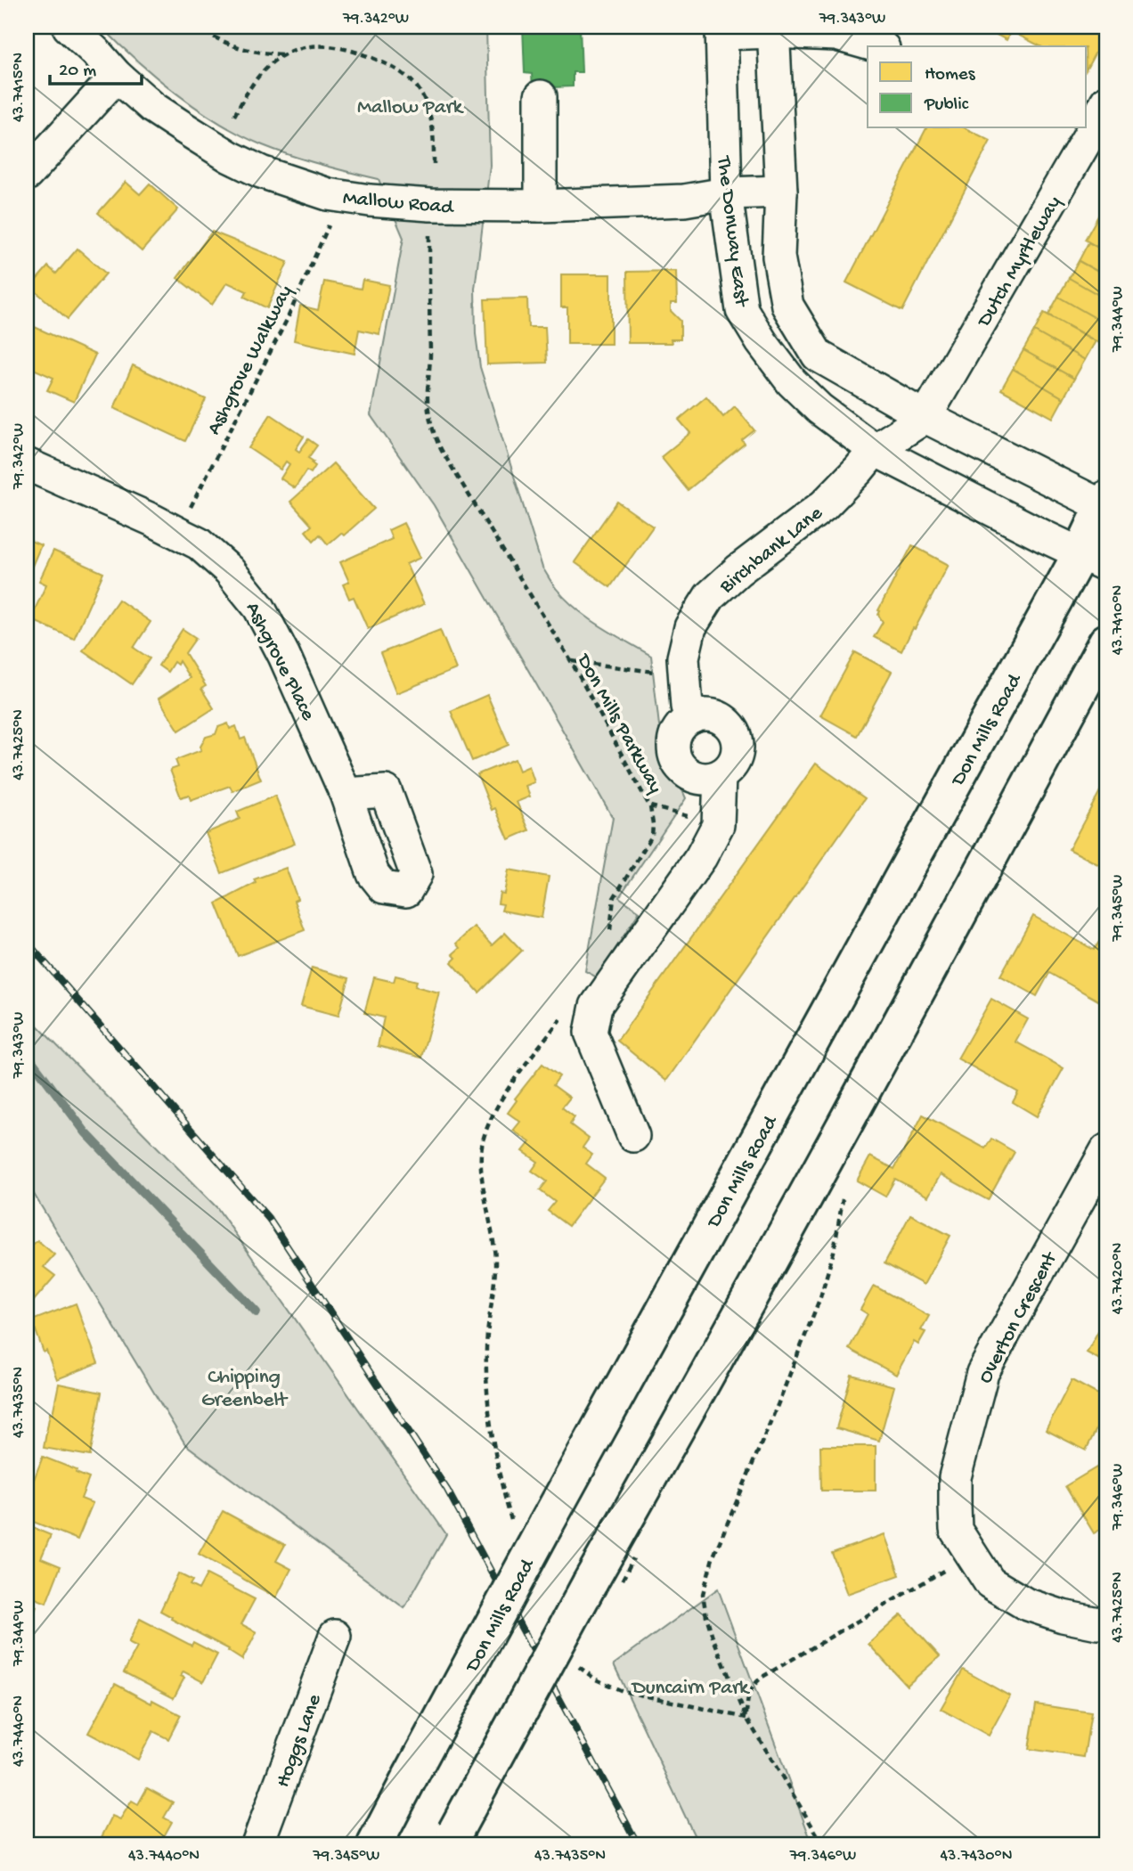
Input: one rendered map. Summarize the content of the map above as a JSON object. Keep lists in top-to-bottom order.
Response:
{
  "streets": {
    "main road": ["Don Mills Road"],
    "street": [
      "Mallow Road",
      "The Donway East",
      "Dutch Myrtleway",
      "Birchbank Lane",
      "Ashgrove Place",
      "Overton Crescent",
      "Hoggs Lane"
    ],
    "path": ["Ashgrove Walkway", "Don Mills Parkway"]
  },
  "crossings": [
    ["Mallow Road", "The Donway East"],
    ["Mallow Road", "Don Mills Parkway"],
    ["The Donway East", "Dutch Myrtleway"],
    ["The Donway East", "Birchbank Lane"],
    ["The Donway East", "Don Mills Road"],
    ["Dutch Myrtleway", "Birchbank Lane"]
  ],
  "parks": ["Mallow Park", "Chipping Greenbelt", "Duncairn Park"],
  "legend": ["Homes", "Public"],
  "scale_bar": "20 m",
  "coordinates": [
    "79.342°W",
    "79.343°W",
    "43.7415°N",
    "79.344°W",
    "43.7410°N",
    "43.7425°N",
    "79.345°W",
    "43.7420°N",
    "43.7435°N",
    "79.346°W",
    "43.7440°N",
    "43.7430°N"
  ]
}
